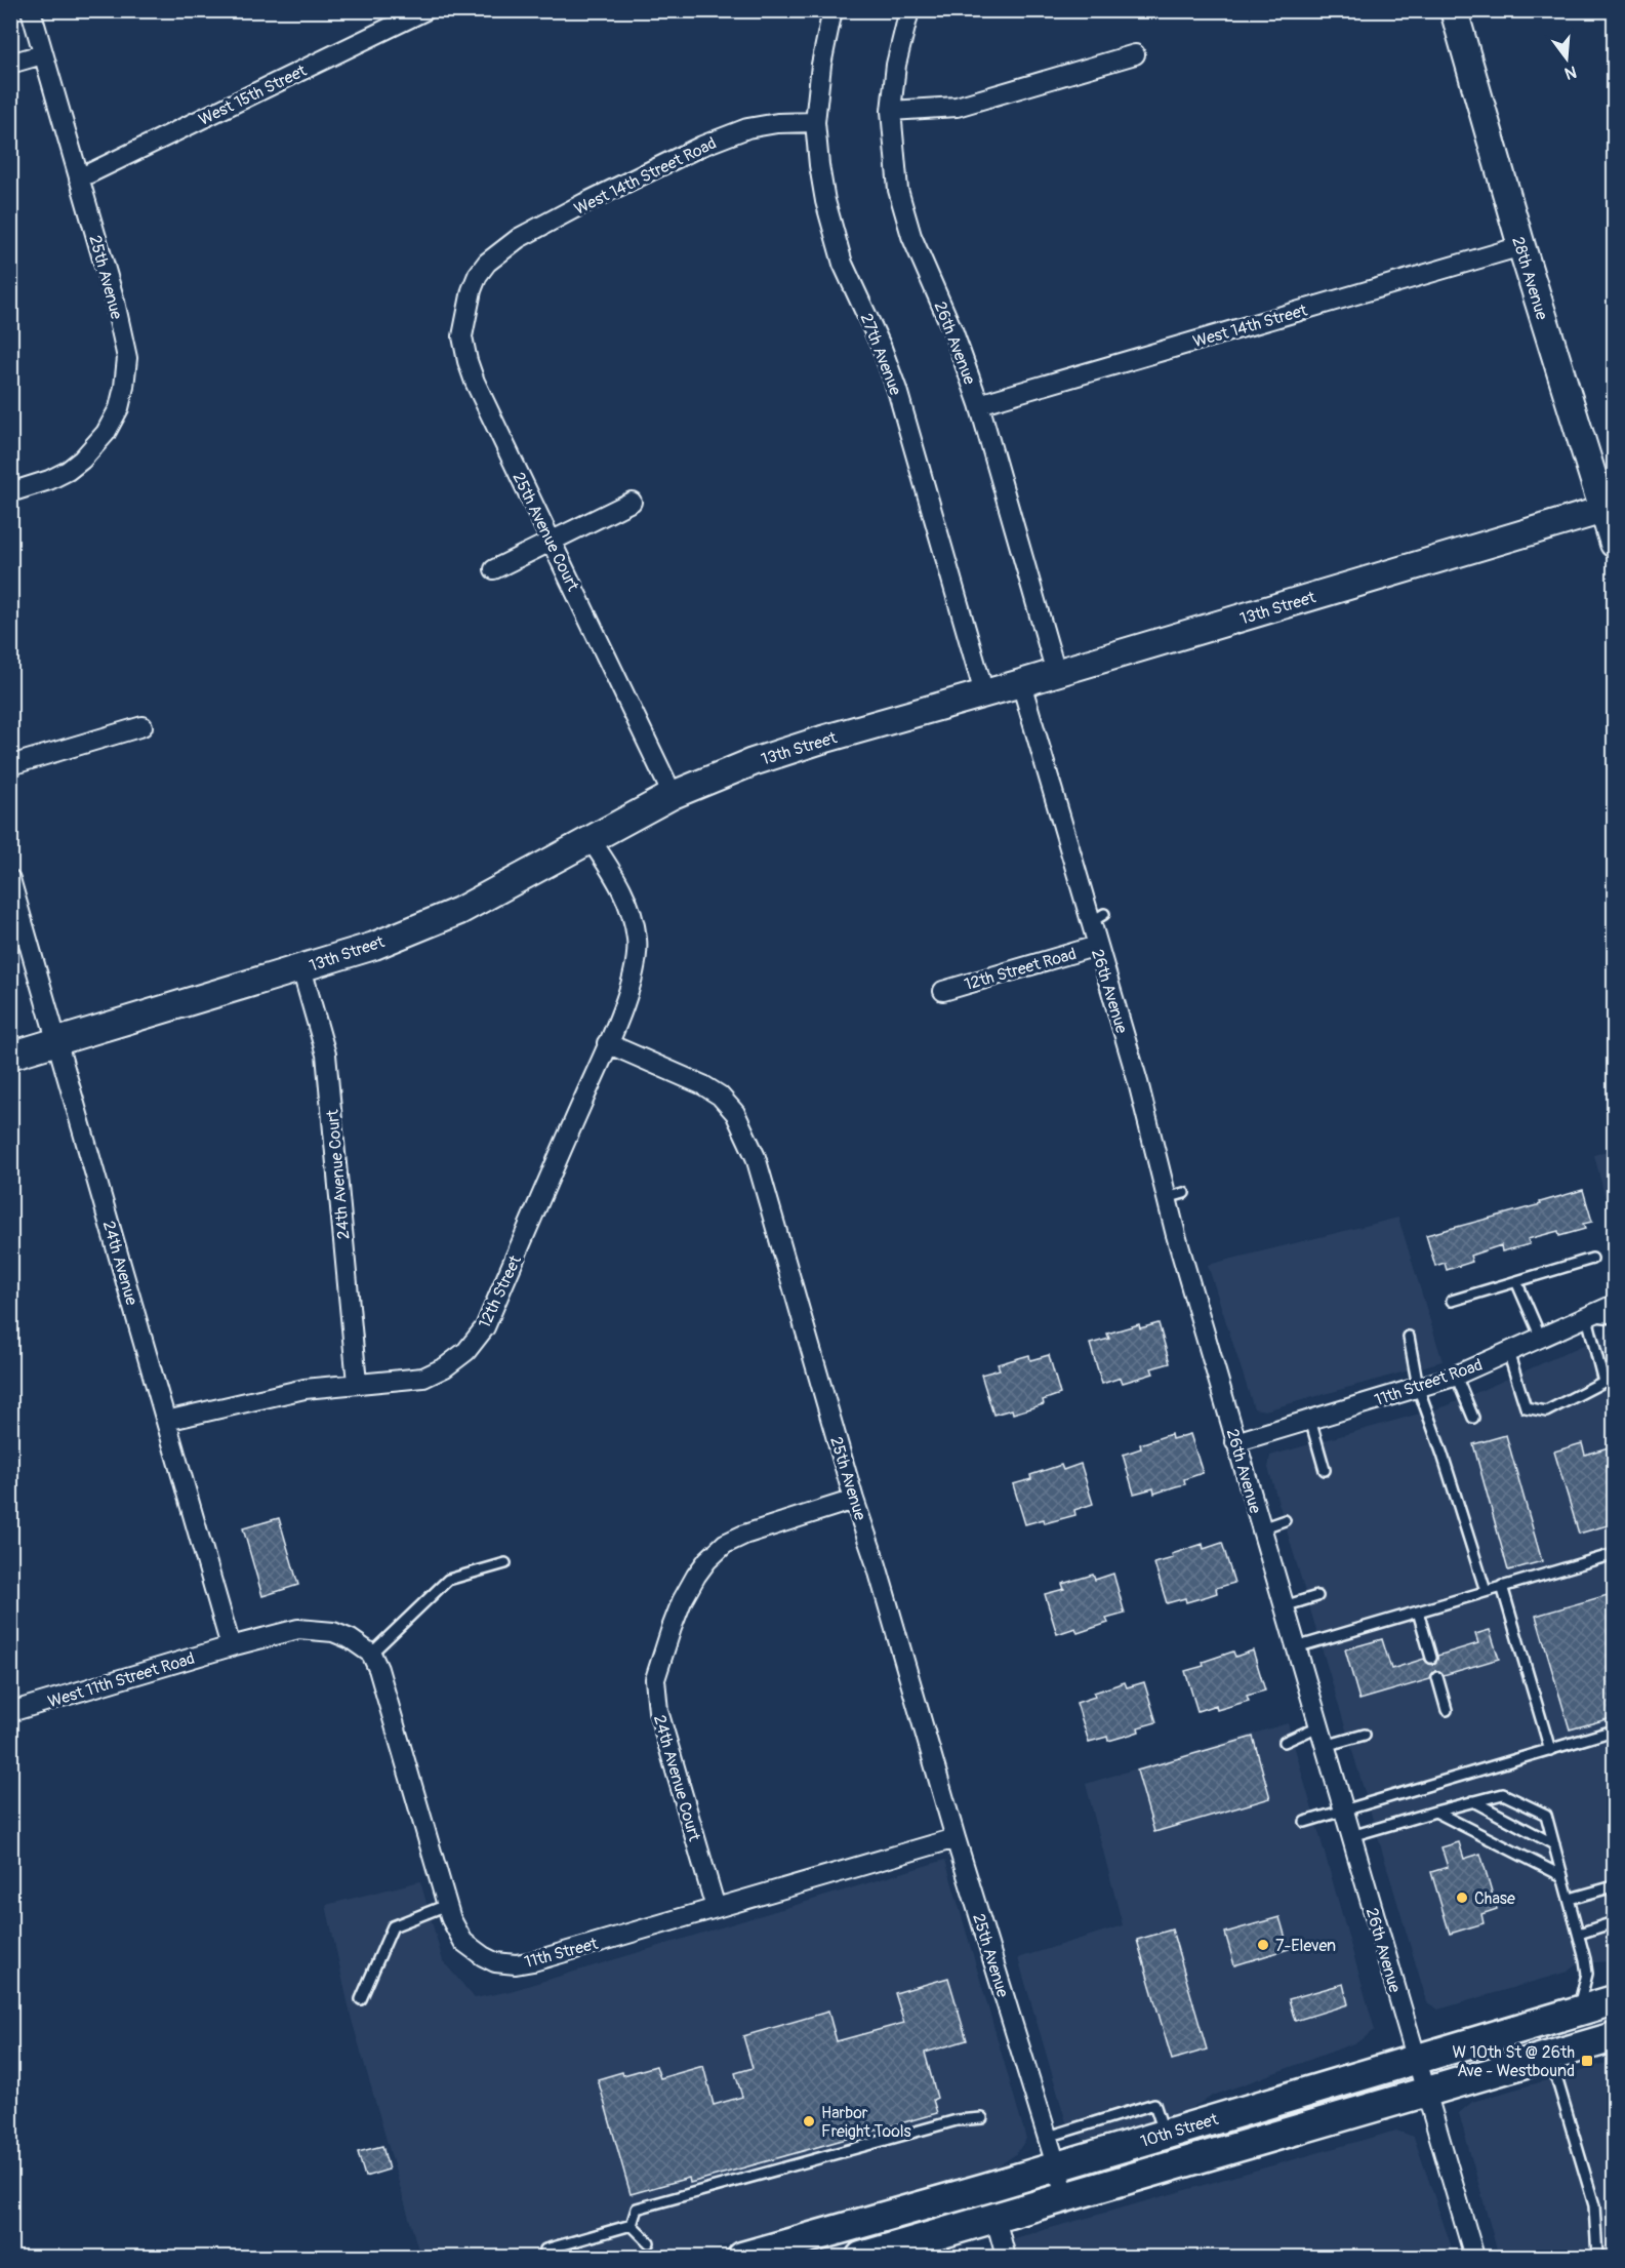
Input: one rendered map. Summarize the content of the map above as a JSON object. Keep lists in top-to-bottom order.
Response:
{
  "streets": {
    "main road": ["10th Street"],
    "street": [
      "West 15th Street",
      "West 14th Street Road",
      "25th Avenue",
      "28th Avenue",
      "West 14th Street",
      "26th Avenue",
      "27th Avenue",
      "25th Avenue Court",
      "13th Street",
      "12th Street Road",
      "24th Avenue Court",
      "24th Avenue",
      "12th Street",
      "11th Street Road",
      "West 11th Street Road",
      "11th Street"
    ]
  },
  "crossings": [
    ["West 15th Street", "25th Avenue"],
    ["West 14th Street Road", "27th Avenue"],
    ["West 14th Street Road", "25th Avenue Court"],
    ["25th Avenue", "24th Avenue Court"],
    ["25th Avenue", "12th Street"],
    ["25th Avenue", "11th Street"],
    ["25th Avenue", "10th Street"],
    ["28th Avenue", "West 14th Street"],
    ["28th Avenue", "13th Street"],
    ["West 14th Street", "26th Avenue"],
    ["26th Avenue", "13th Street"],
    ["26th Avenue", "12th Street Road"],
    ["26th Avenue", "11th Street Road"],
    ["26th Avenue", "10th Street"],
    ["27th Avenue", "13th Street"],
    ["25th Avenue Court", "13th Street"],
    ["13th Street", "24th Avenue Court"],
    ["13th Street", "24th Avenue"],
    ["24th Avenue Court", "12th Street"],
    ["24th Avenue Court", "11th Street"],
    ["24th Avenue", "12th Street"],
    ["24th Avenue", "West 11th Street Road"]
  ],
  "places": {
    "other": ["Chase", "7-Eleven", "Harbor Freight Tools"],
    "transit": ["W 10th St @ 26th Ave - Westbound"]
  },
  "north": "bottom"
}
